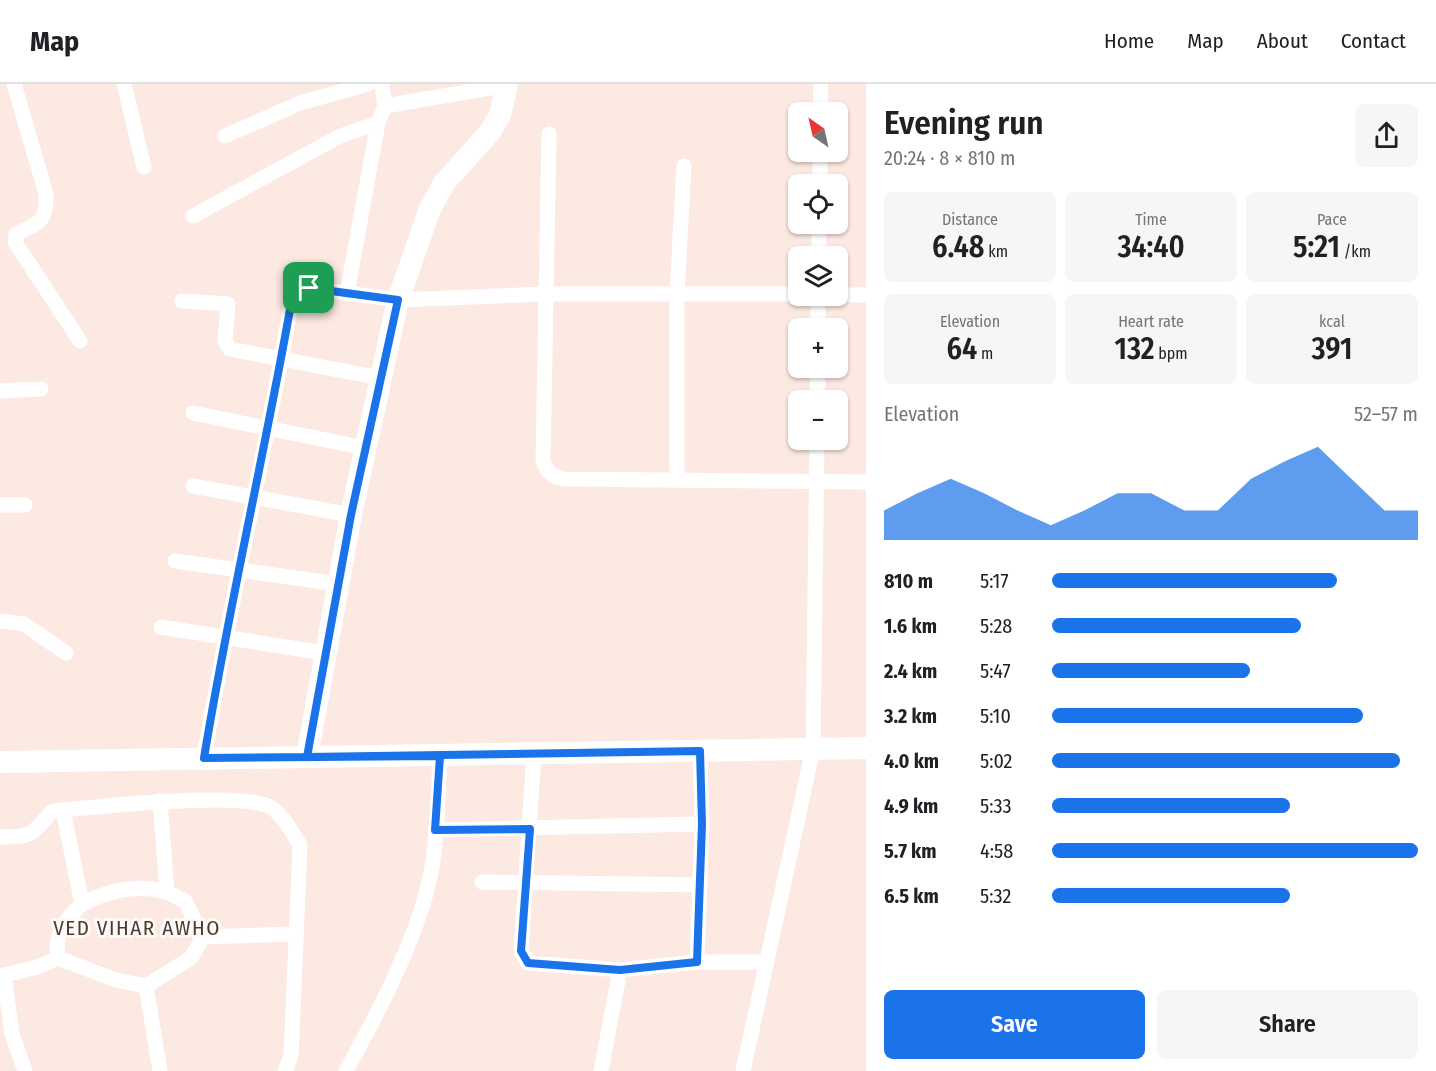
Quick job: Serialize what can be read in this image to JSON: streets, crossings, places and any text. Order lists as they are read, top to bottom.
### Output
{
  "districts": ["VED VIHAR AWHO"],
  "north": "top left",
  "page": {
    "header": "Map",
    "nav": [
      "Home",
      "Map",
      "About",
      "Contact"
    ],
    "heading": ["Evening run", "20:24 · 8 × 810 m"],
    "map_buttons": ["+", "−"],
    "stats": [
      ["Distance", "6.48 km"],
      ["Time", "34:40"],
      ["Pace", "5:21 /km"],
      ["Elevation", "64 m"],
      ["Heart rate", "132 bpm"],
      ["kcal", "391"]
    ],
    "chart": ["Elevation", "52–57 m"],
    "list": [
      {
        "name": "810 m",
        "note": "5:17"
      },
      {
        "name": "1.6 km",
        "note": "5:28"
      },
      {
        "name": "2.4 km",
        "note": "5:47"
      },
      {
        "name": "3.2 km",
        "note": "5:10"
      },
      {
        "name": "4.0 km",
        "note": "5:02"
      },
      {
        "name": "4.9 km",
        "note": "5:33"
      },
      {
        "name": "5.7 km",
        "note": "4:58"
      },
      {
        "name": "6.5 km",
        "note": "5:32"
      }
    ],
    "buttons": ["Save", "Share"]
  }
}
